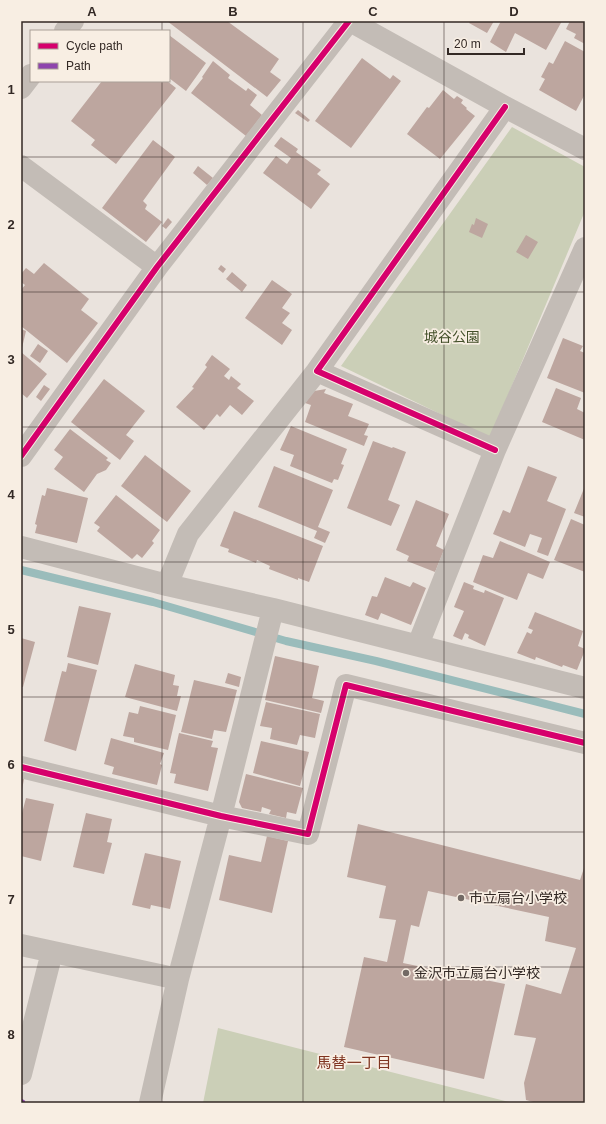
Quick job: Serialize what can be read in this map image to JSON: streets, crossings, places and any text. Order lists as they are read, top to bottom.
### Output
{
  "districts": ["馬替一丁目"],
  "parks": ["城谷公園"],
  "places": ["市立扇台小学校", "金沢市立扇台小学校"],
  "legend": ["Cycle path", "Path"],
  "scale_bar": "20 m",
  "grid": {
    "columns": [
      "A",
      "B",
      "C",
      "D"
    ],
    "rows": [
      "1",
      "2",
      "3",
      "4",
      "5",
      "6",
      "7",
      "8"
    ]
  }
}
